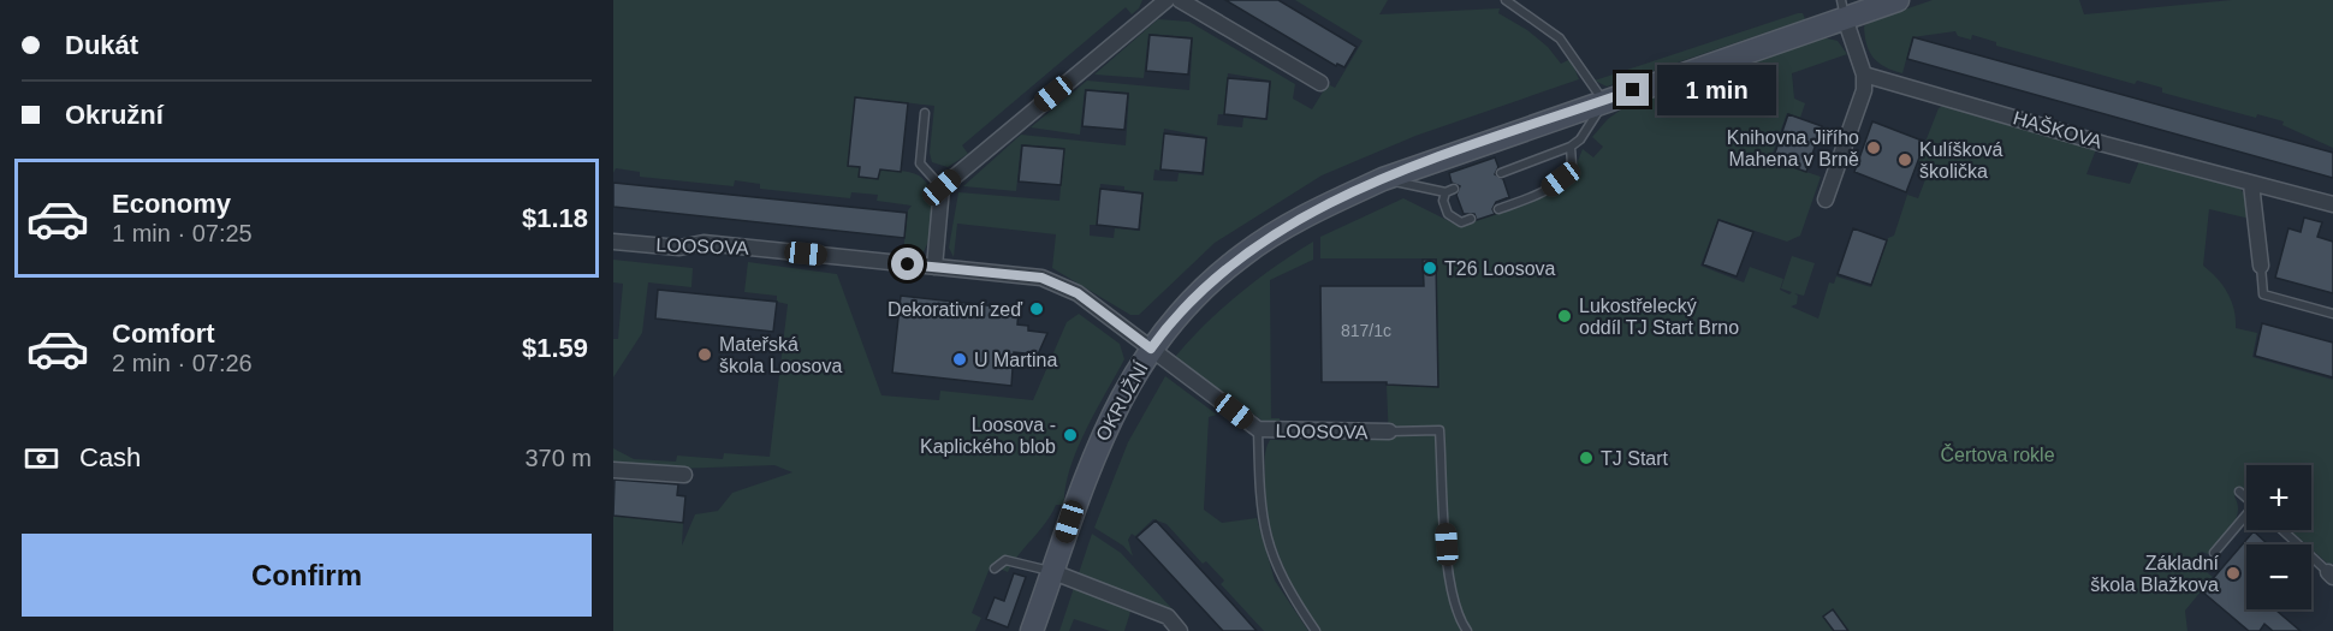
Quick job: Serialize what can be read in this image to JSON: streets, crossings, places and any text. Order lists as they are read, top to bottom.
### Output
{
  "streets": {
    "street": ["HAŠKOVA", "LOOSOVA", "OKRUŽNÍ"]
  },
  "crossings": [
    ["LOOSOVA", "OKRUŽNÍ"]
  ],
  "parks": ["Čertova rokle"],
  "places": [
    "Knihovna Jiřího Mahena v Brně",
    "Kulíšková školička",
    "T26 Loosova",
    "Dekorativní zeď",
    "Lukostřelecký oddíl TJ Start Brno",
    "Mateřská škola Loosova",
    "U Martina",
    "Loosova - Kaplického blob",
    "TJ Start",
    "Základní škola Blažkova"
  ],
  "house_numbers": ["817/1c"],
  "page": {
    "banner": ["Dukát", "Okružní"],
    "bubble": "1 min",
    "list": [
      {
        "name": "Economy",
        "note": "1 min · 07:25",
        "value": "$1.18"
      },
      {
        "name": "Comfort",
        "note": "2 min · 07:26",
        "value": "$1.59"
      }
    ],
    "pay": ["Cash", "370 m"],
    "map_buttons": ["+", "−"],
    "buttons": "Confirm"
  }
}
